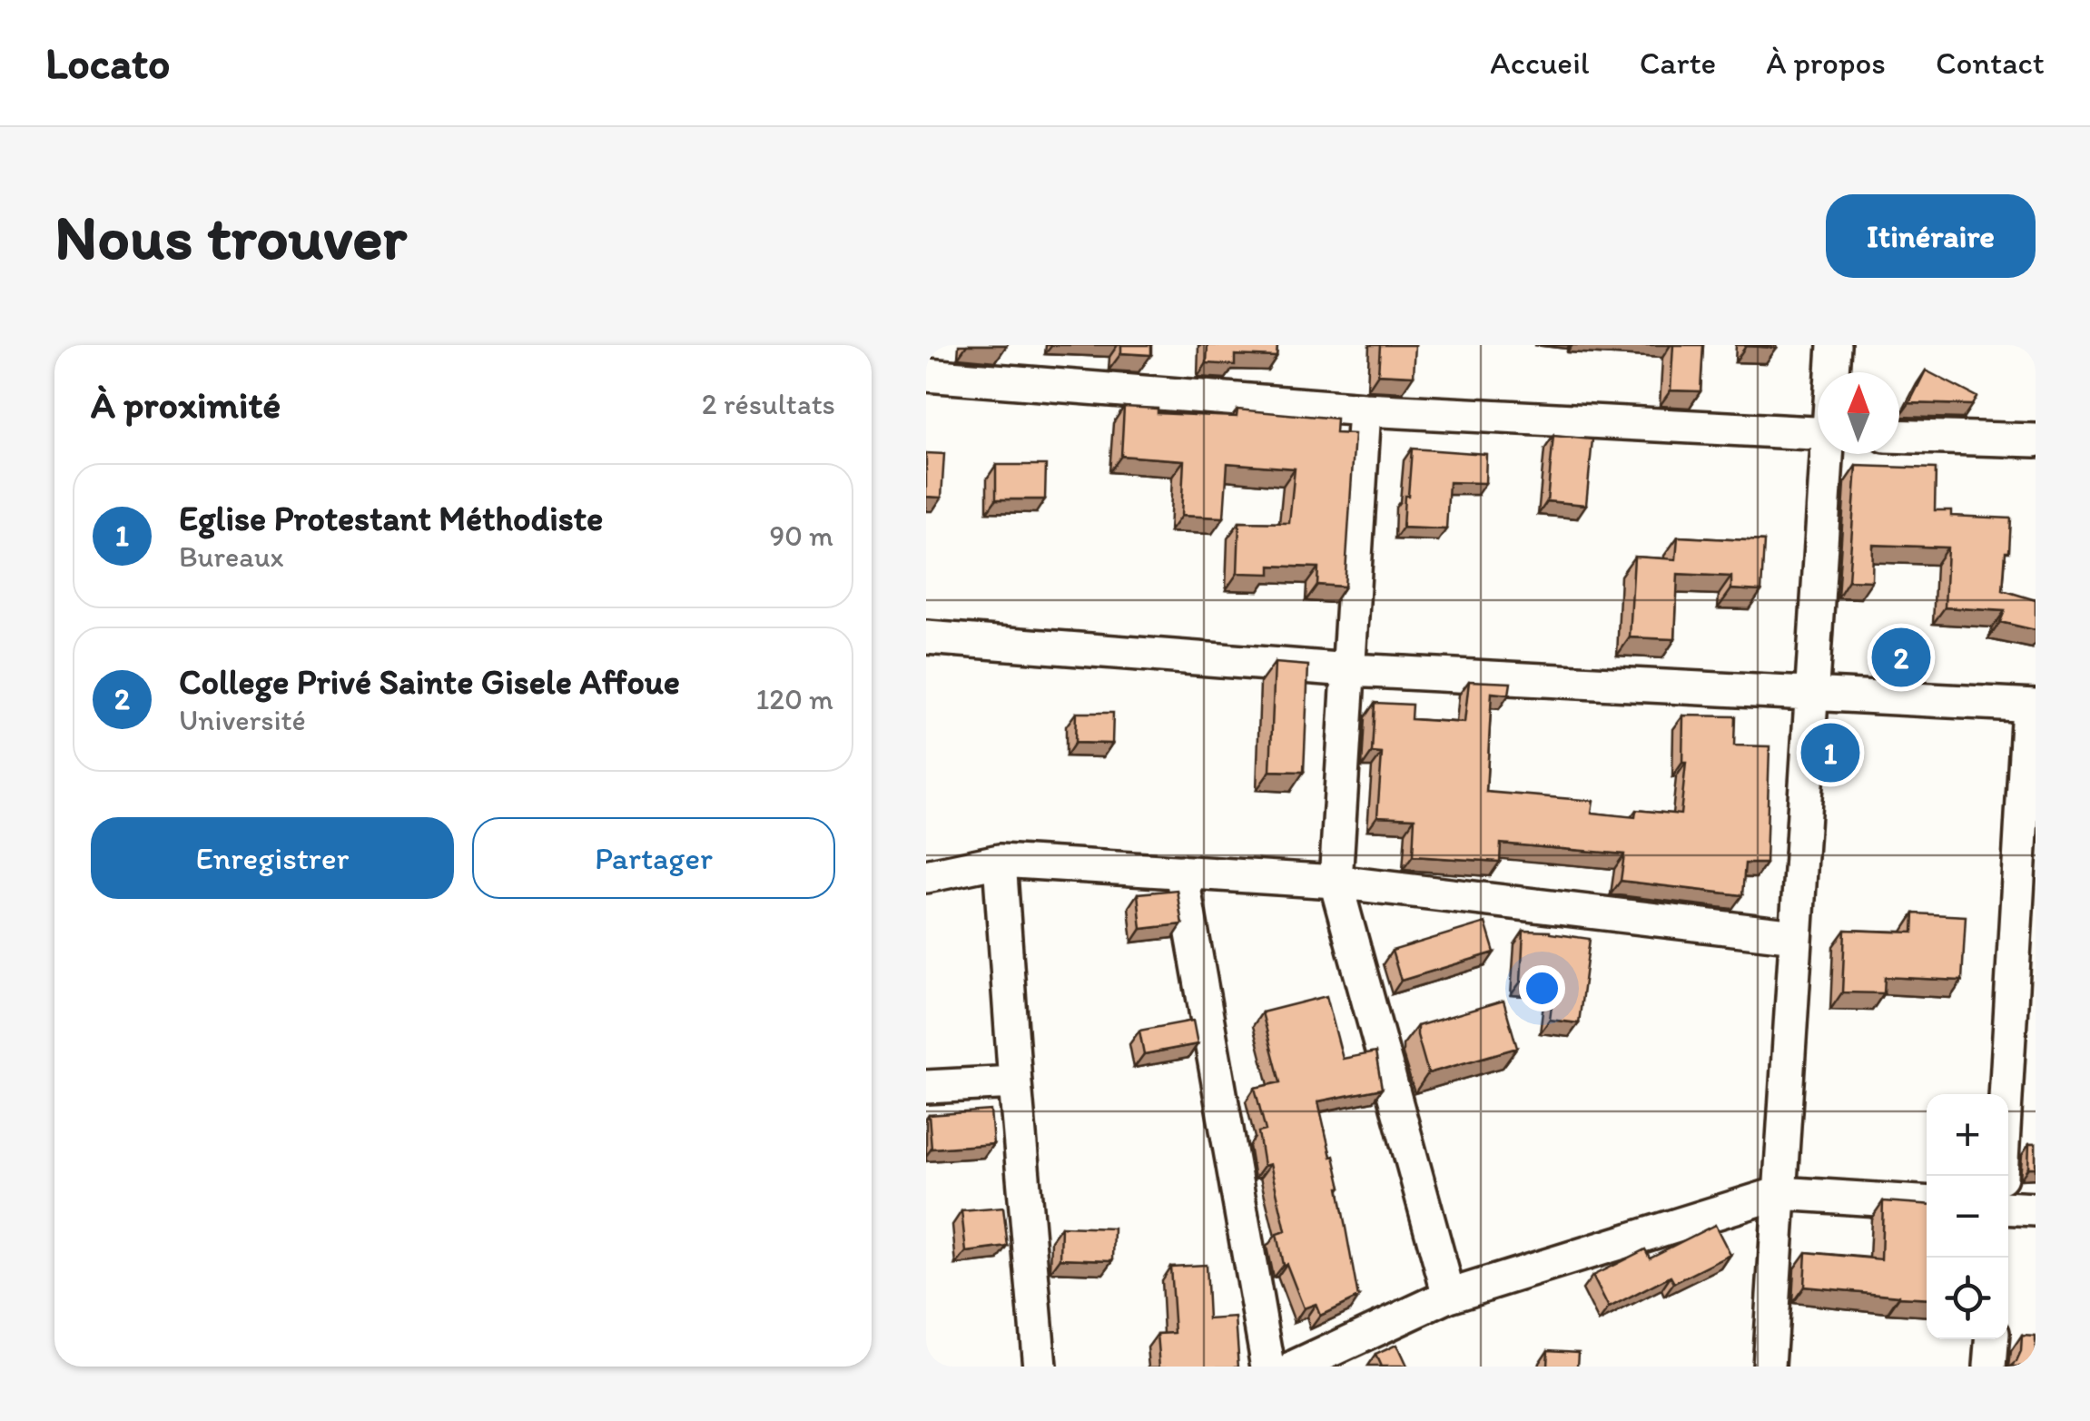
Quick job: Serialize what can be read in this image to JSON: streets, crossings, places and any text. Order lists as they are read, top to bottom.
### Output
{
  "north": "top",
  "page": {
    "header": "Locato",
    "nav": [
      "Accueil",
      "Carte",
      "À propos",
      "Contact"
    ],
    "buttons": [
      "Itinéraire",
      ["Enregistrer", "Partager"]
    ],
    "title": "Nous trouver",
    "heading": ["À proximité", "2 résultats"],
    "list": [
      {
        "mark": "1",
        "name": "Eglise Protestant Méthodiste",
        "note": "Bureaux",
        "value": "90 m"
      },
      {
        "mark": "2",
        "name": "College Privé Sainte Gisele Affoue",
        "note": "Université",
        "value": "120 m"
      }
    ],
    "pins": ["2", "1"],
    "map_buttons": ["+", "−"]
  }
}
